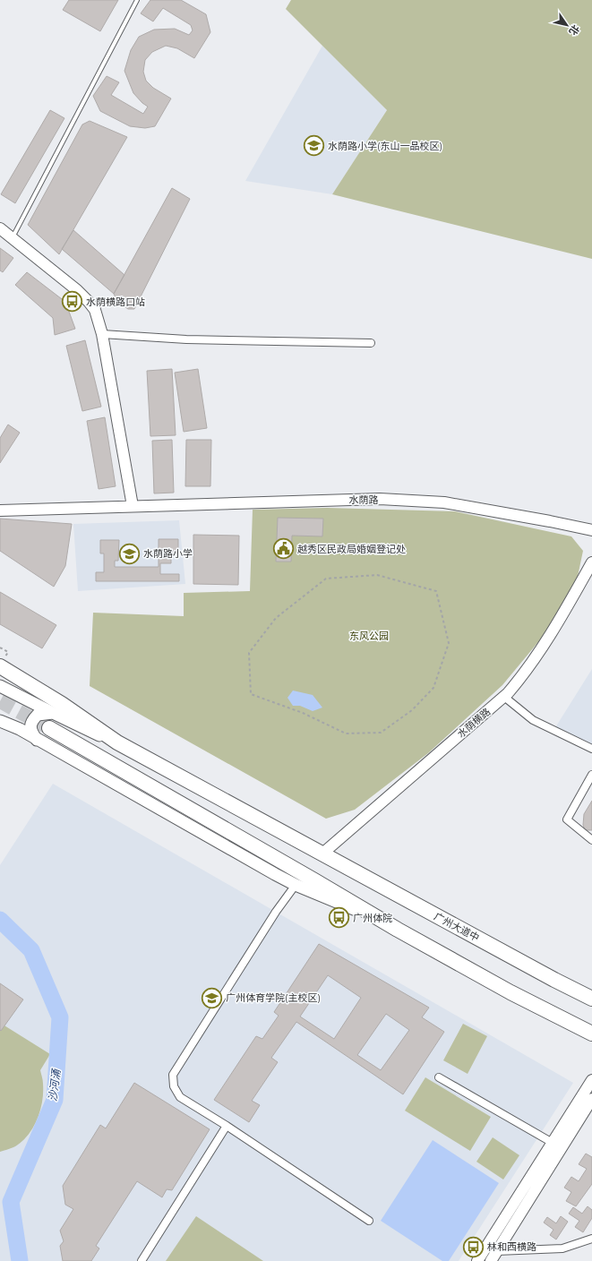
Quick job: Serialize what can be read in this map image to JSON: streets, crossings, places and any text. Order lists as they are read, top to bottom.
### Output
{
  "streets": {
    "highway": ["广州大道中"],
    "street": ["水荫路", "水荫横路"]
  },
  "crossings": [
    ["水荫横路", "广州大道中"]
  ],
  "water": ["沙河涌"],
  "parks": ["东风公园"],
  "places": {
    "school or university": ["水荫路小学(东山一品校区)", "水荫路小学", "广州体育学院(主校区)"],
    "bus stop": ["水荫横路口站", "广州体院", "林和西横路"],
    "public building": ["越秀区民政局婚姻登记处"]
  },
  "north": "bottom right"
}
